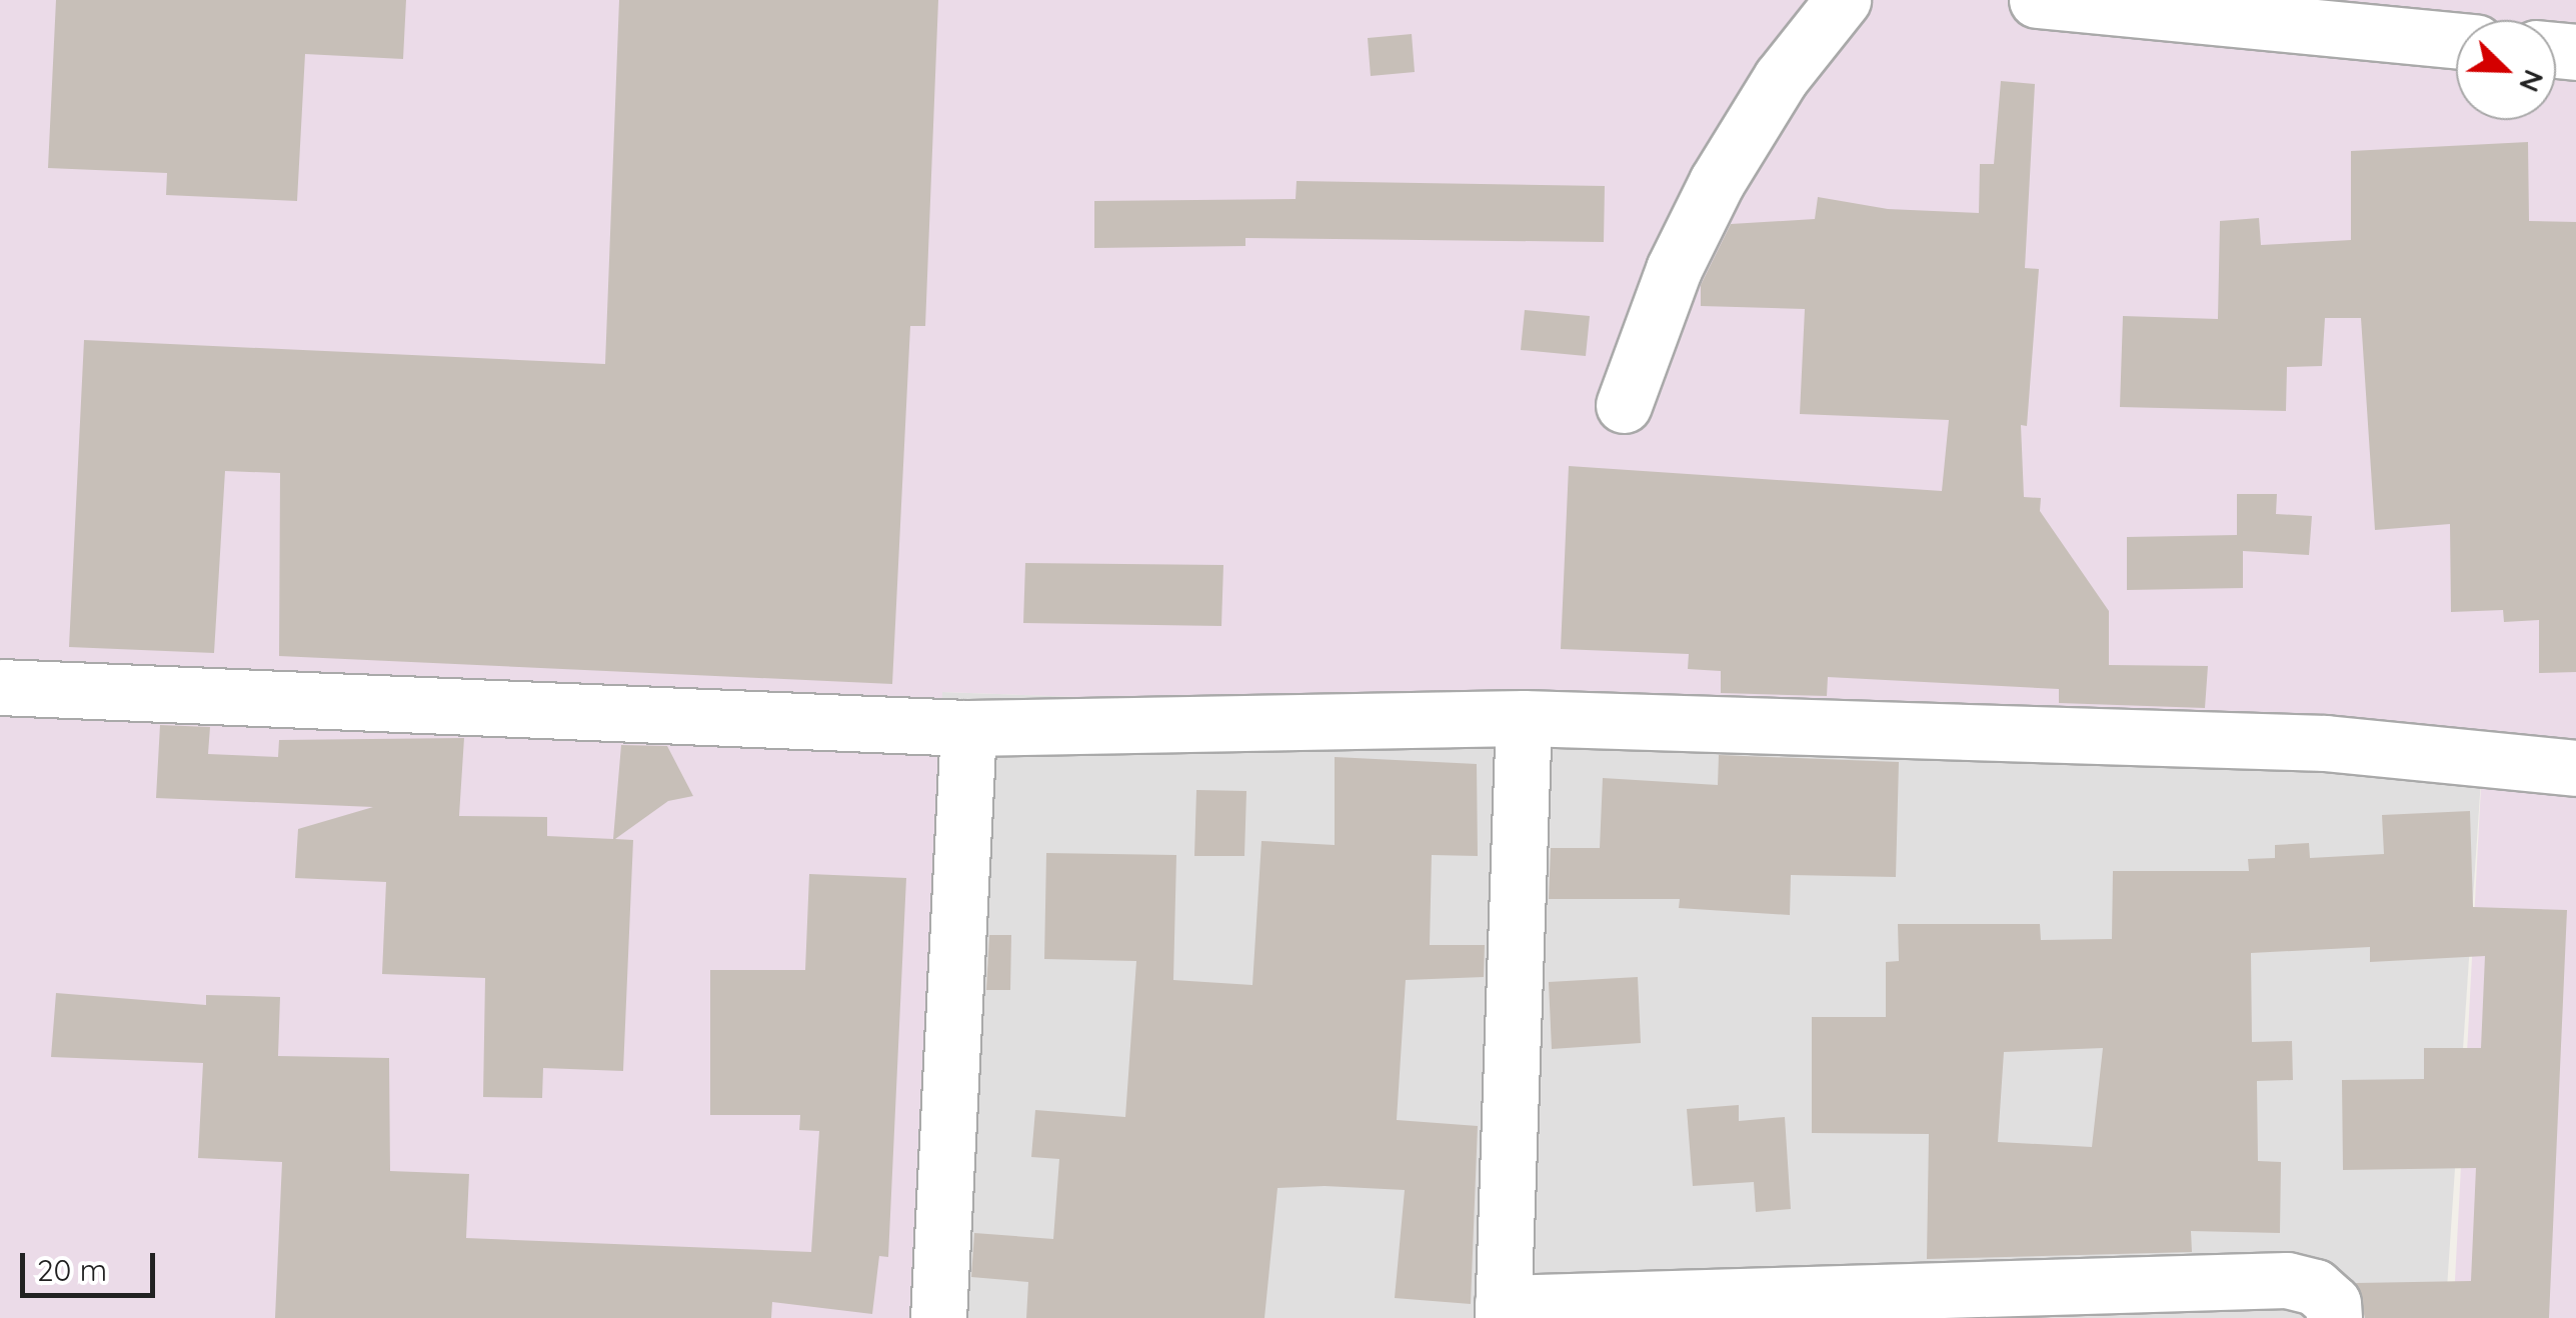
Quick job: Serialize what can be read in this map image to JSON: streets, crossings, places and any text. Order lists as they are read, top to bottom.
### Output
{
  "scale_bar": "20 m",
  "north": "bottom right"
}
